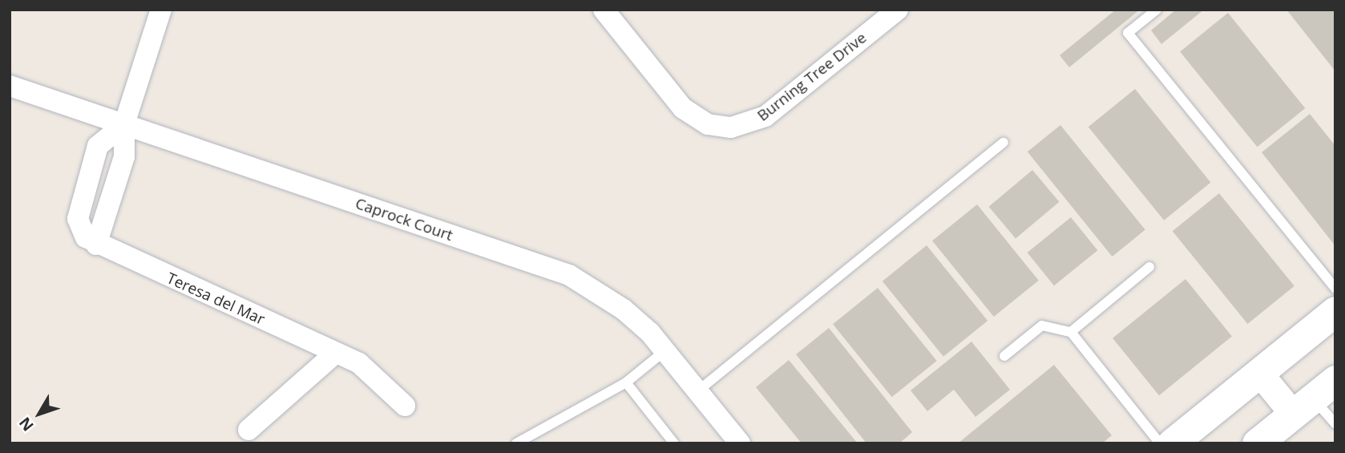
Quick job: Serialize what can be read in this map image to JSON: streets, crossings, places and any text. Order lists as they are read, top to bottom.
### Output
{
  "streets": {
    "street": ["Burning Tree Drive", "Caprock Court", "Teresa del Mar"]
  },
  "crossings": [
    ["Caprock Court", "Teresa del Mar"]
  ],
  "north": "bottom left"
}
